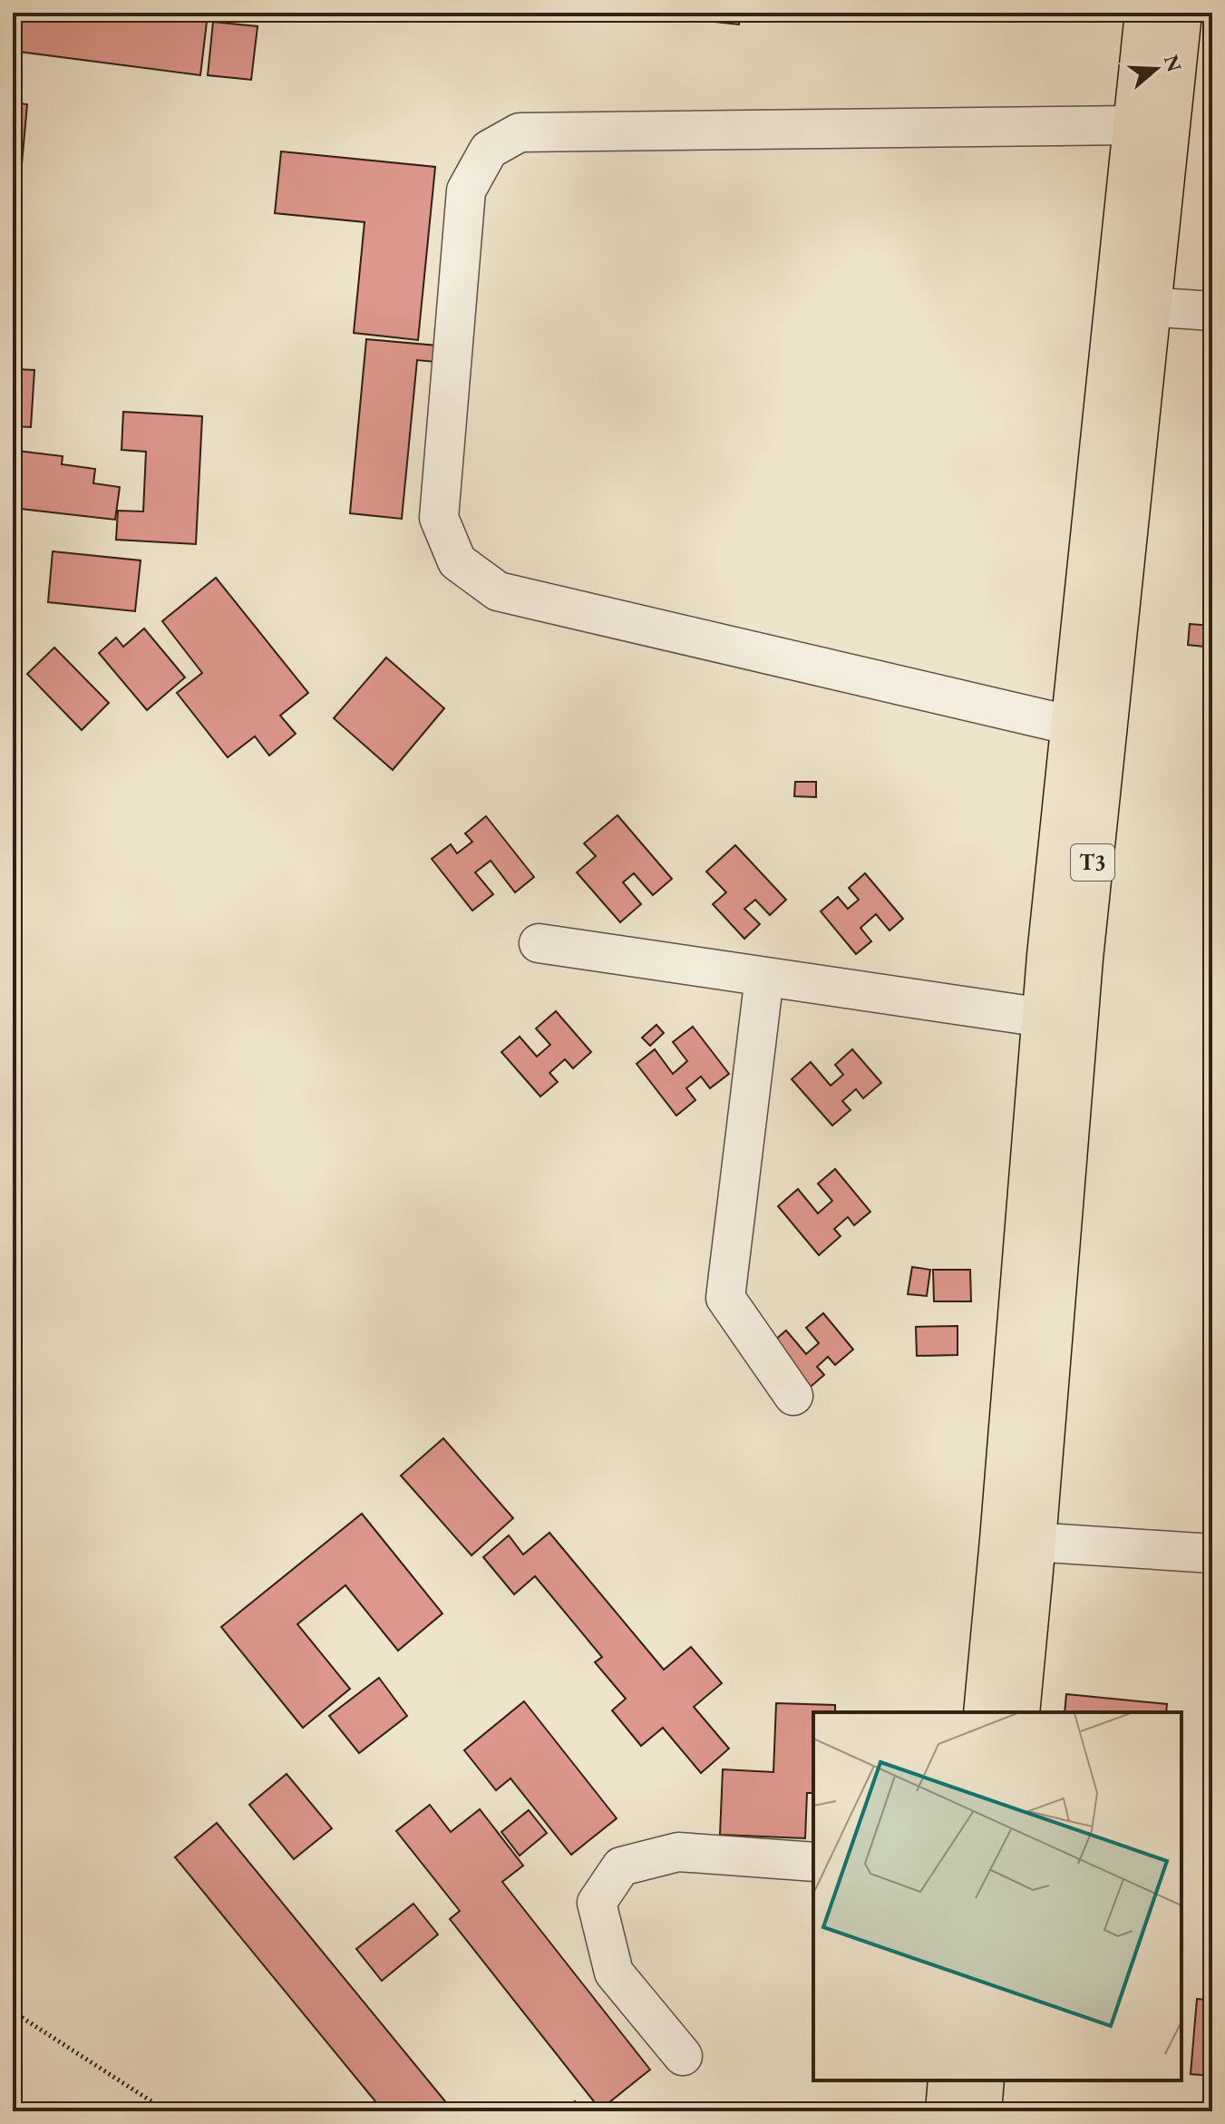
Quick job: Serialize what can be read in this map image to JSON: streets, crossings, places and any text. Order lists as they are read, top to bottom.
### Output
{
  "streets": {
    "highway": ["T3"]
  },
  "north": "right"
}
